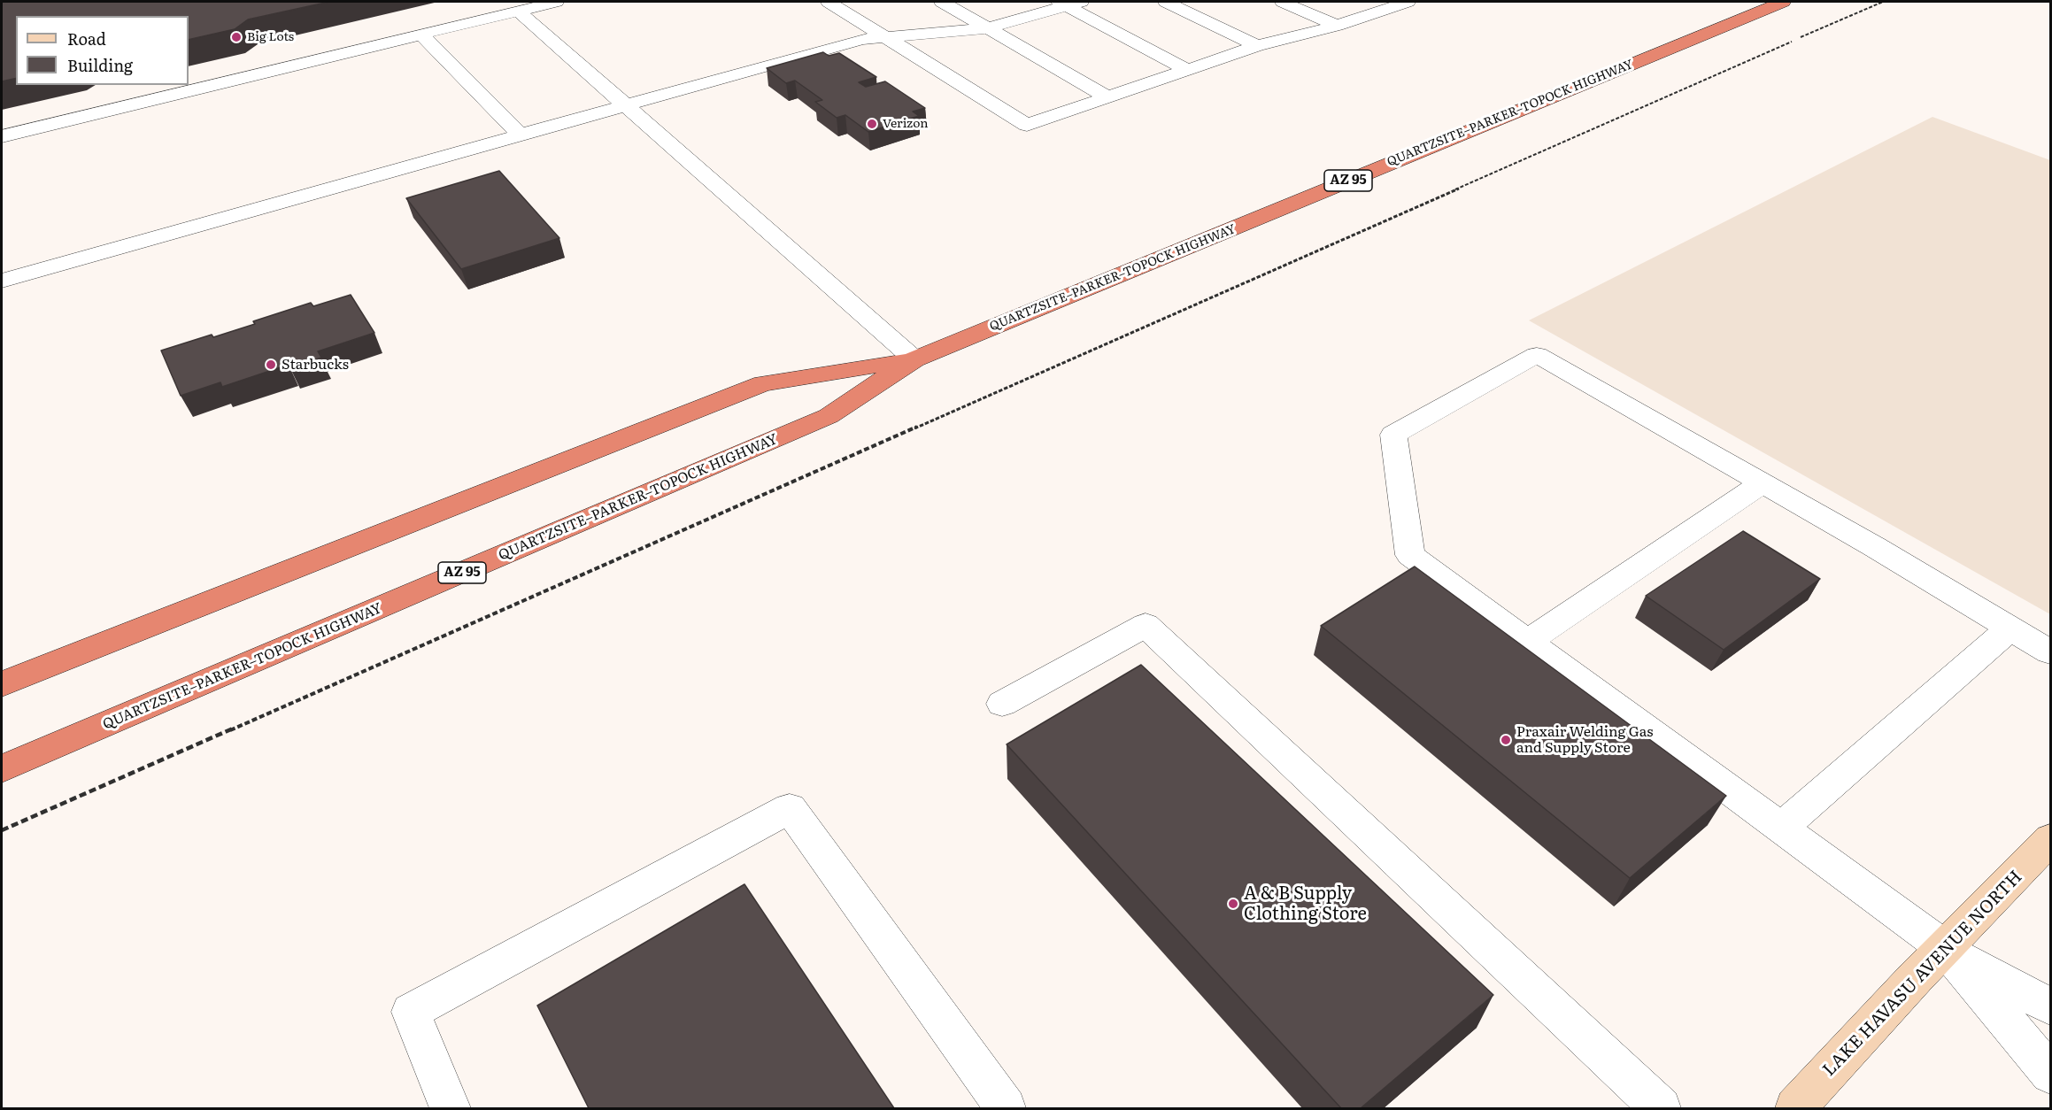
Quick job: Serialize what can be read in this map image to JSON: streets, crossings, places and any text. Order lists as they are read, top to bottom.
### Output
{
  "streets": {
    "highway": ["QUARTZSITE–PARKER–TOPOCK HIGHWAY", "AZ 95"],
    "main road": ["LAKE HAVASU AVENUE NORTH"]
  },
  "places": [
    "Big Lots",
    "Verizon",
    "Starbucks",
    "Praxair Welding Gas and Supply Store",
    "A & B Supply Clothing Store"
  ],
  "legend": ["Road", "Building"]
}
